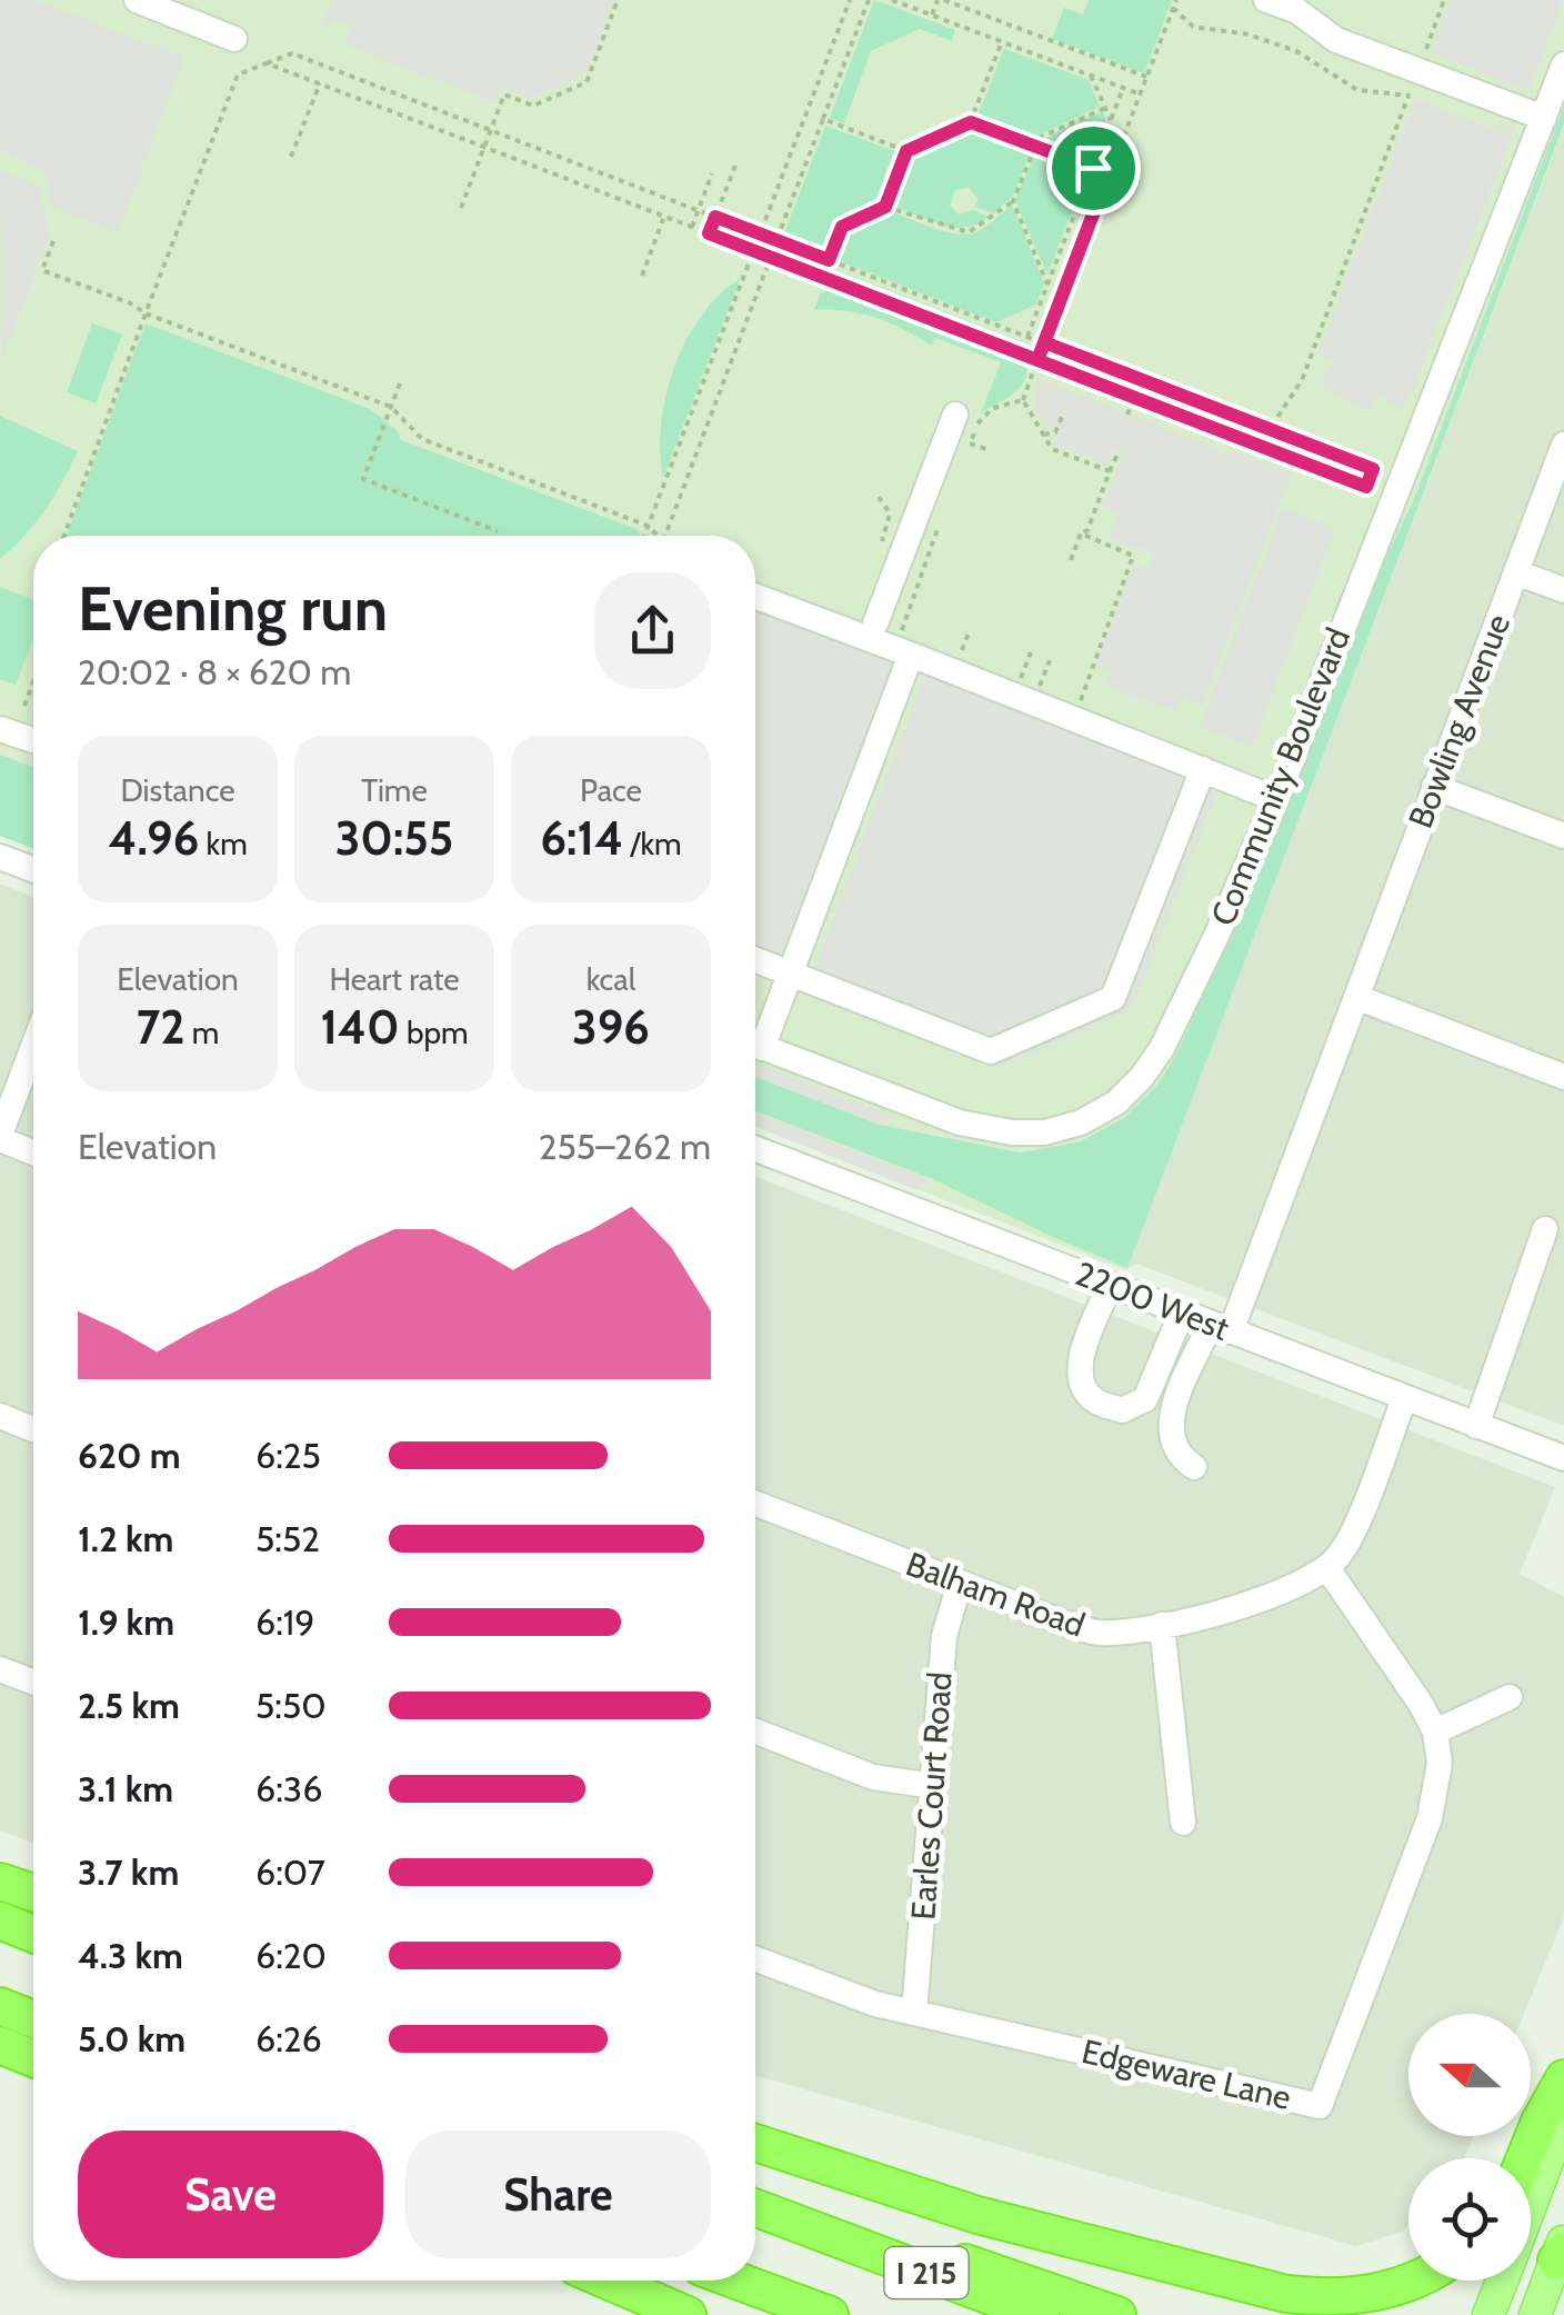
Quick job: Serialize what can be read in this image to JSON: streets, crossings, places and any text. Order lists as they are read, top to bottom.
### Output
{
  "streets": {
    "highway": ["I 215"],
    "street": [
      "Bowling Avenue",
      "Community Boulevard",
      "2200 West",
      "Balham Road",
      "Earles Court Road",
      "Edgeware Lane"
    ]
  },
  "crossings": [
    ["Bowling Avenue", "2200 West"],
    ["Balham Road", "Earles Court Road"],
    ["Earles Court Road", "Edgeware Lane"]
  ],
  "north": "left",
  "page": {
    "heading": ["Evening run", "20:02 · 8 × 620 m"],
    "stats": [
      ["Distance", "4.96 km"],
      ["Time", "30:55"],
      ["Pace", "6:14 /km"],
      ["Elevation", "72 m"],
      ["Heart rate", "140 bpm"],
      ["kcal", "396"]
    ],
    "chart": ["Elevation", "255–262 m"],
    "list": [
      {
        "name": "620 m",
        "note": "6:25"
      },
      {
        "name": "1.2 km",
        "note": "5:52"
      },
      {
        "name": "1.9 km",
        "note": "6:19"
      },
      {
        "name": "2.5 km",
        "note": "5:50"
      },
      {
        "name": "3.1 km",
        "note": "6:36"
      },
      {
        "name": "3.7 km",
        "note": "6:07"
      },
      {
        "name": "4.3 km",
        "note": "6:20"
      },
      {
        "name": "5.0 km",
        "note": "6:26"
      }
    ],
    "buttons": ["Save", "Share"]
  }
}
